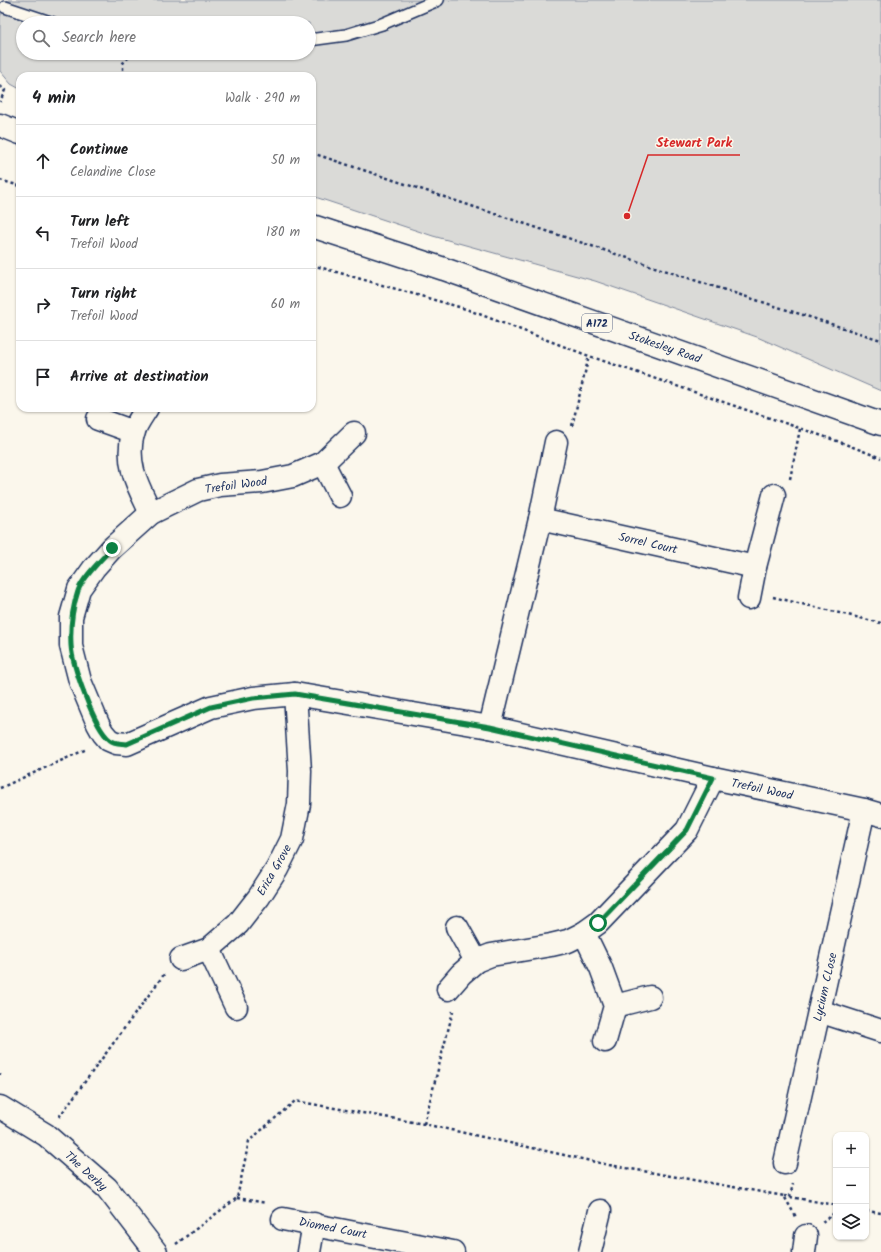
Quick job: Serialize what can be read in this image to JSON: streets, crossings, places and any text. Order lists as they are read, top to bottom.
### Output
{
  "streets": {
    "street": [
      "A172",
      "Stokesley Road",
      "Trefoil Wood",
      "Sorrel Court",
      "Erica Grove",
      "Lycium CLose",
      "The Derby",
      "Diomed Court"
    ]
  },
  "crossings": [
    ["Trefoil Wood", "Erica Grove"],
    ["Trefoil Wood", "Lycium CLose"]
  ],
  "places": ["Stewart Park"],
  "page": {
    "search": "Search here",
    "heading": ["4 min", "Walk · 290 m"],
    "list": [
      ["Continue", "Celandine Close", "50 m"],
      ["Turn left", "Trefoil Wood", "180 m"],
      ["Turn right", "Trefoil Wood", "60 m"],
      "Arrive at destination"
    ],
    "map_buttons": ["+", "−"]
  }
}
